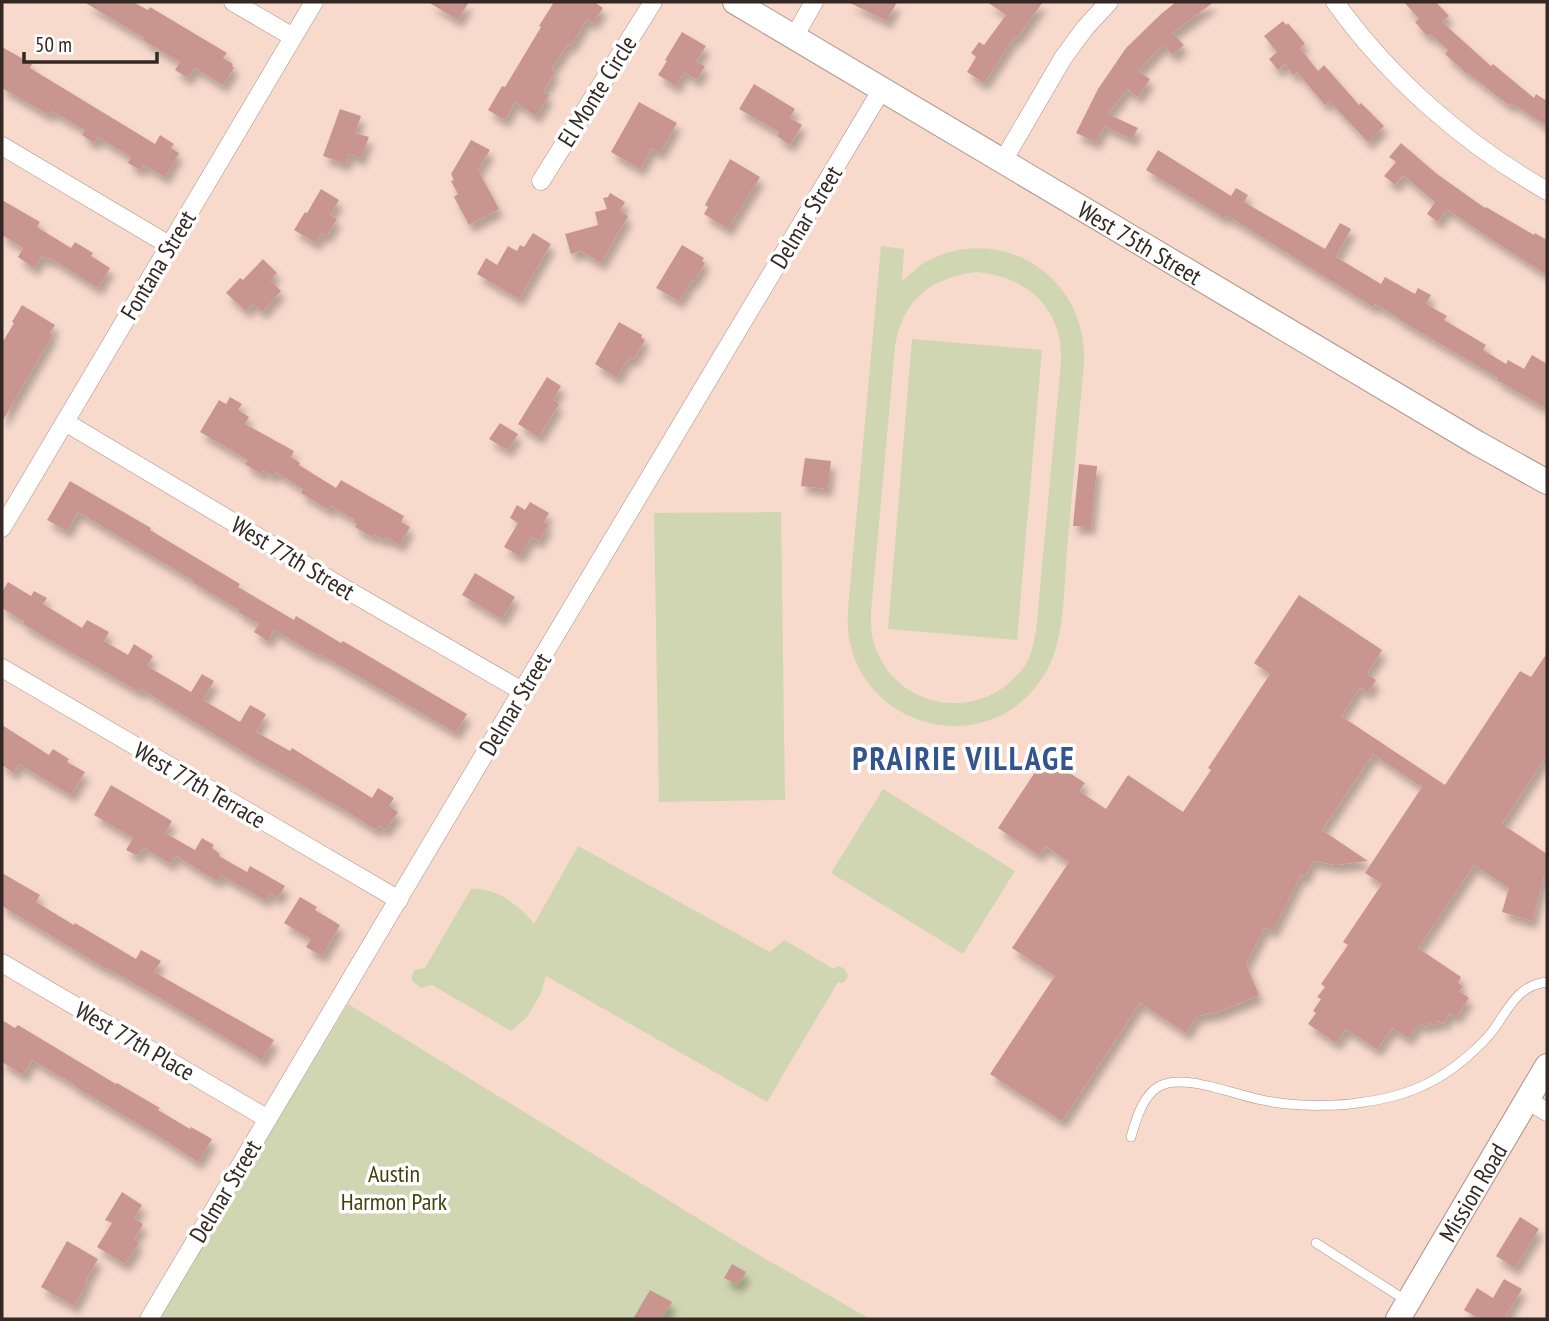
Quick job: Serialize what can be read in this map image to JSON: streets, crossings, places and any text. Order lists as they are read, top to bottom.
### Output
{
  "streets": {
    "main road": ["West 75th Street", "Mission Road"],
    "street": [
      "El Monte Circle",
      "Delmar Street",
      "Fontana Street",
      "West 77th Street",
      "West 77th Terrace",
      "West 77th Place"
    ]
  },
  "crossings": [
    ["Delmar Street", "West 75th Street"],
    ["Delmar Street", "West 77th Street"],
    ["Delmar Street", "West 77th Terrace"],
    ["Delmar Street", "West 77th Place"],
    ["Fontana Street", "West 77th Street"]
  ],
  "districts": ["PRAIRIE VILLAGE"],
  "parks": ["Austin Harmon Park"],
  "scale_bar": "50 m"
}
